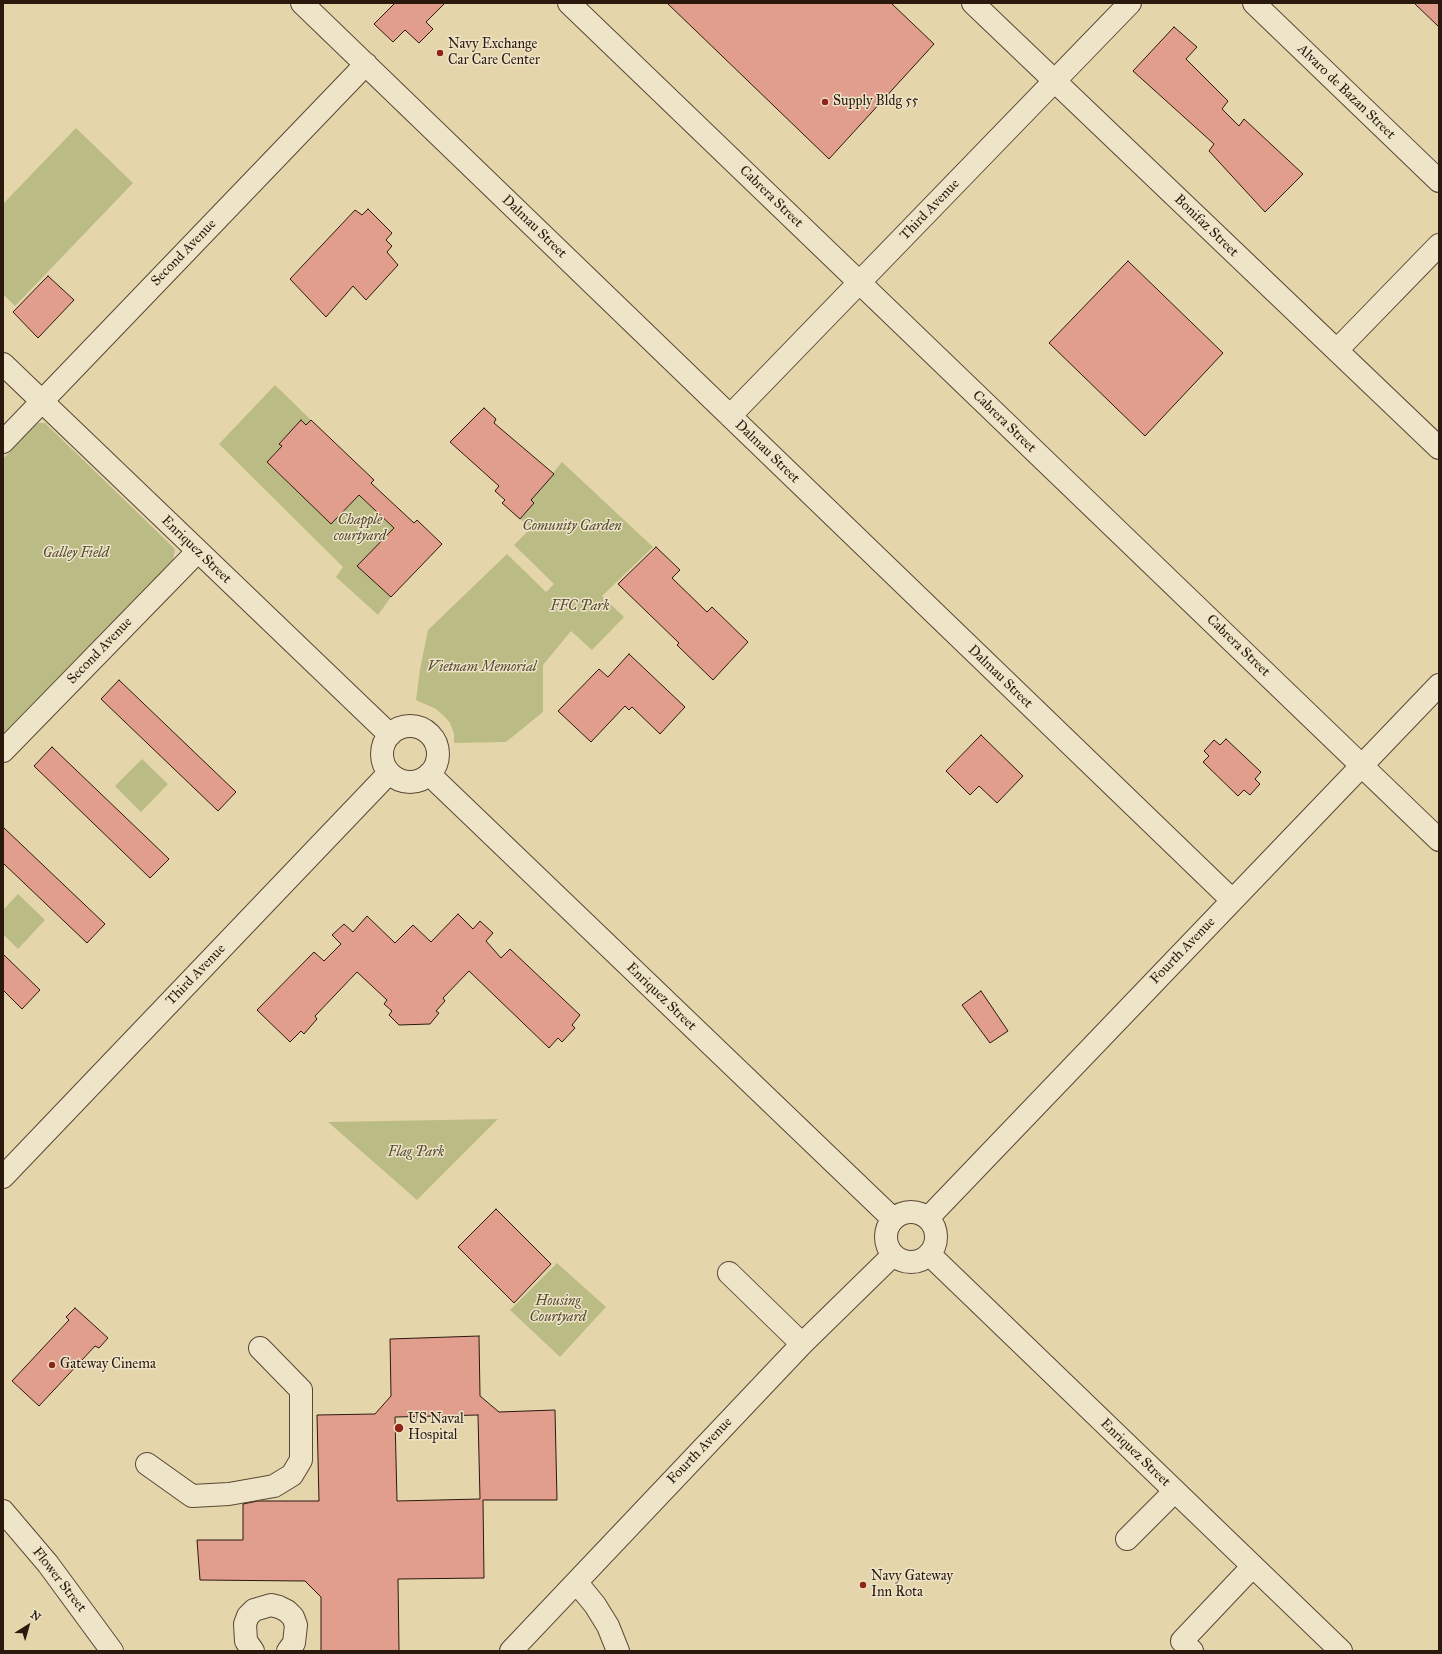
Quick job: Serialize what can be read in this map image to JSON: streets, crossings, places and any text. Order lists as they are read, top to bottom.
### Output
{
  "streets": {
    "street": [
      "Alvaro de Bazan Street",
      "Cabrera Street",
      "Third Avenue",
      "Bonifaz Street",
      "Dalmau Street",
      "Second Avenue",
      "Enriquez Street",
      "Fourth Avenue",
      "Flower Street"
    ]
  },
  "crossings": [
    ["Cabrera Street", "Third Avenue"],
    ["Cabrera Street", "Fourth Avenue"],
    ["Third Avenue", "Bonifaz Street"],
    ["Third Avenue", "Dalmau Street"],
    ["Third Avenue", "Enriquez Street"],
    ["Dalmau Street", "Second Avenue"],
    ["Dalmau Street", "Fourth Avenue"],
    ["Second Avenue", "Enriquez Street"],
    ["Enriquez Street", "Fourth Avenue"]
  ],
  "parks": [
    "Chapple courtyard",
    "Comunity Garden",
    "Galley Field",
    "FFC Park",
    "Vietnam Memorial",
    "Flag Park",
    "Housing Courtyard"
  ],
  "places": [
    "Navy Exchange Car Care Center",
    "Supply Bldg 55",
    "Gateway Cinema",
    "US Naval Hospital",
    "Navy Gateway Inn Rota"
  ],
  "north": "top right"
}
